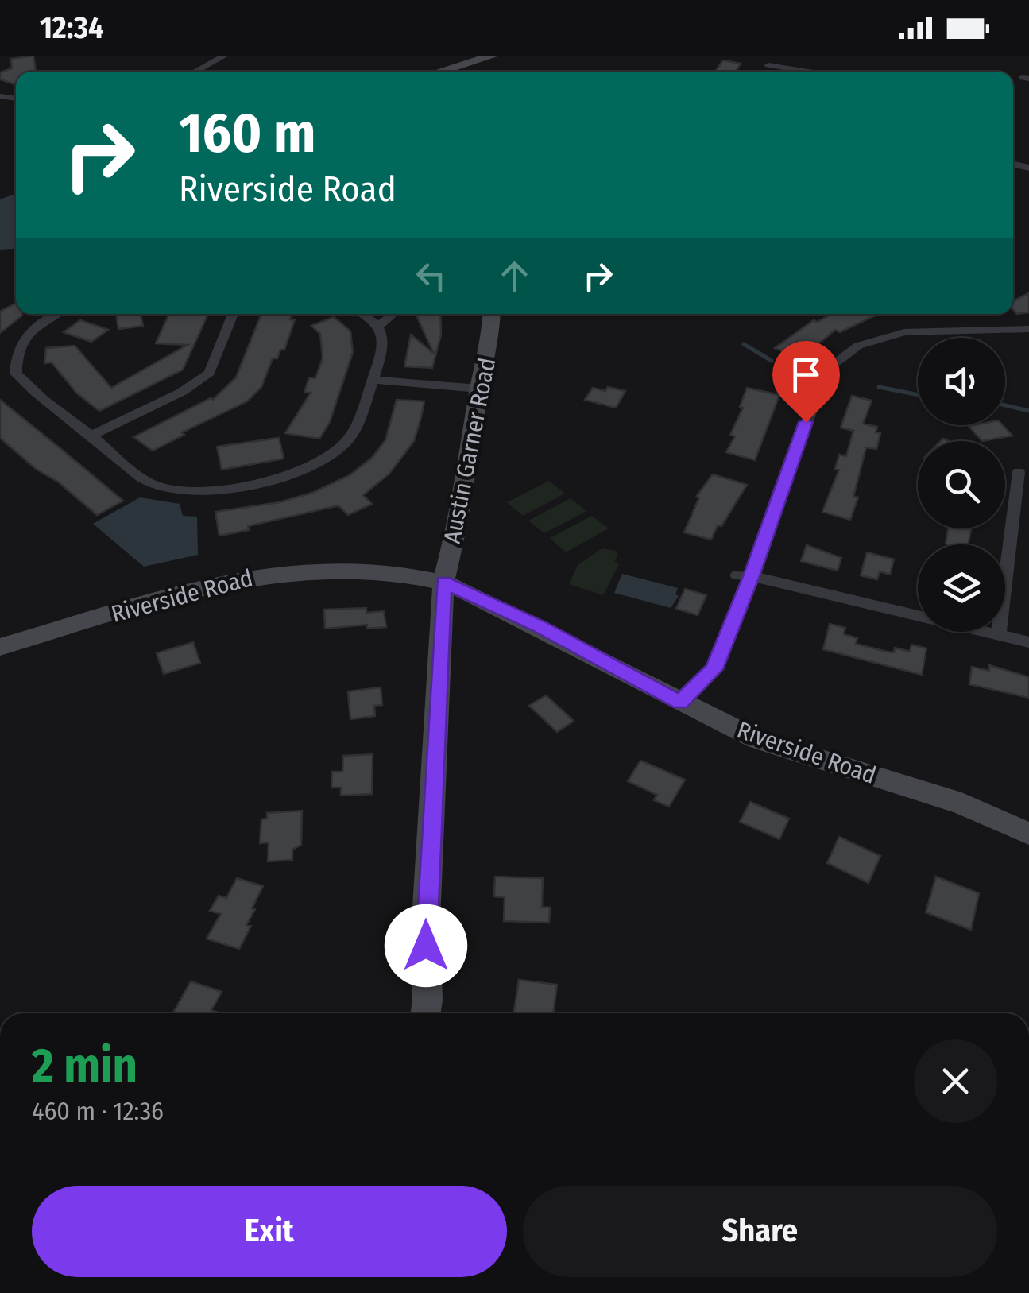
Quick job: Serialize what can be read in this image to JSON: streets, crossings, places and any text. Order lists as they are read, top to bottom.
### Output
{
  "streets": {
    "street": ["Austin Garner Road", "Riverside Road"]
  },
  "crossings": [
    ["Austin Garner Road", "Riverside Road"]
  ],
  "page": {
    "status": "12:34",
    "turn": ["160 m", "Riverside Road"],
    "heading": ["2 min", "460 m · 12:36"],
    "buttons": ["Exit", "Share"]
  }
}
